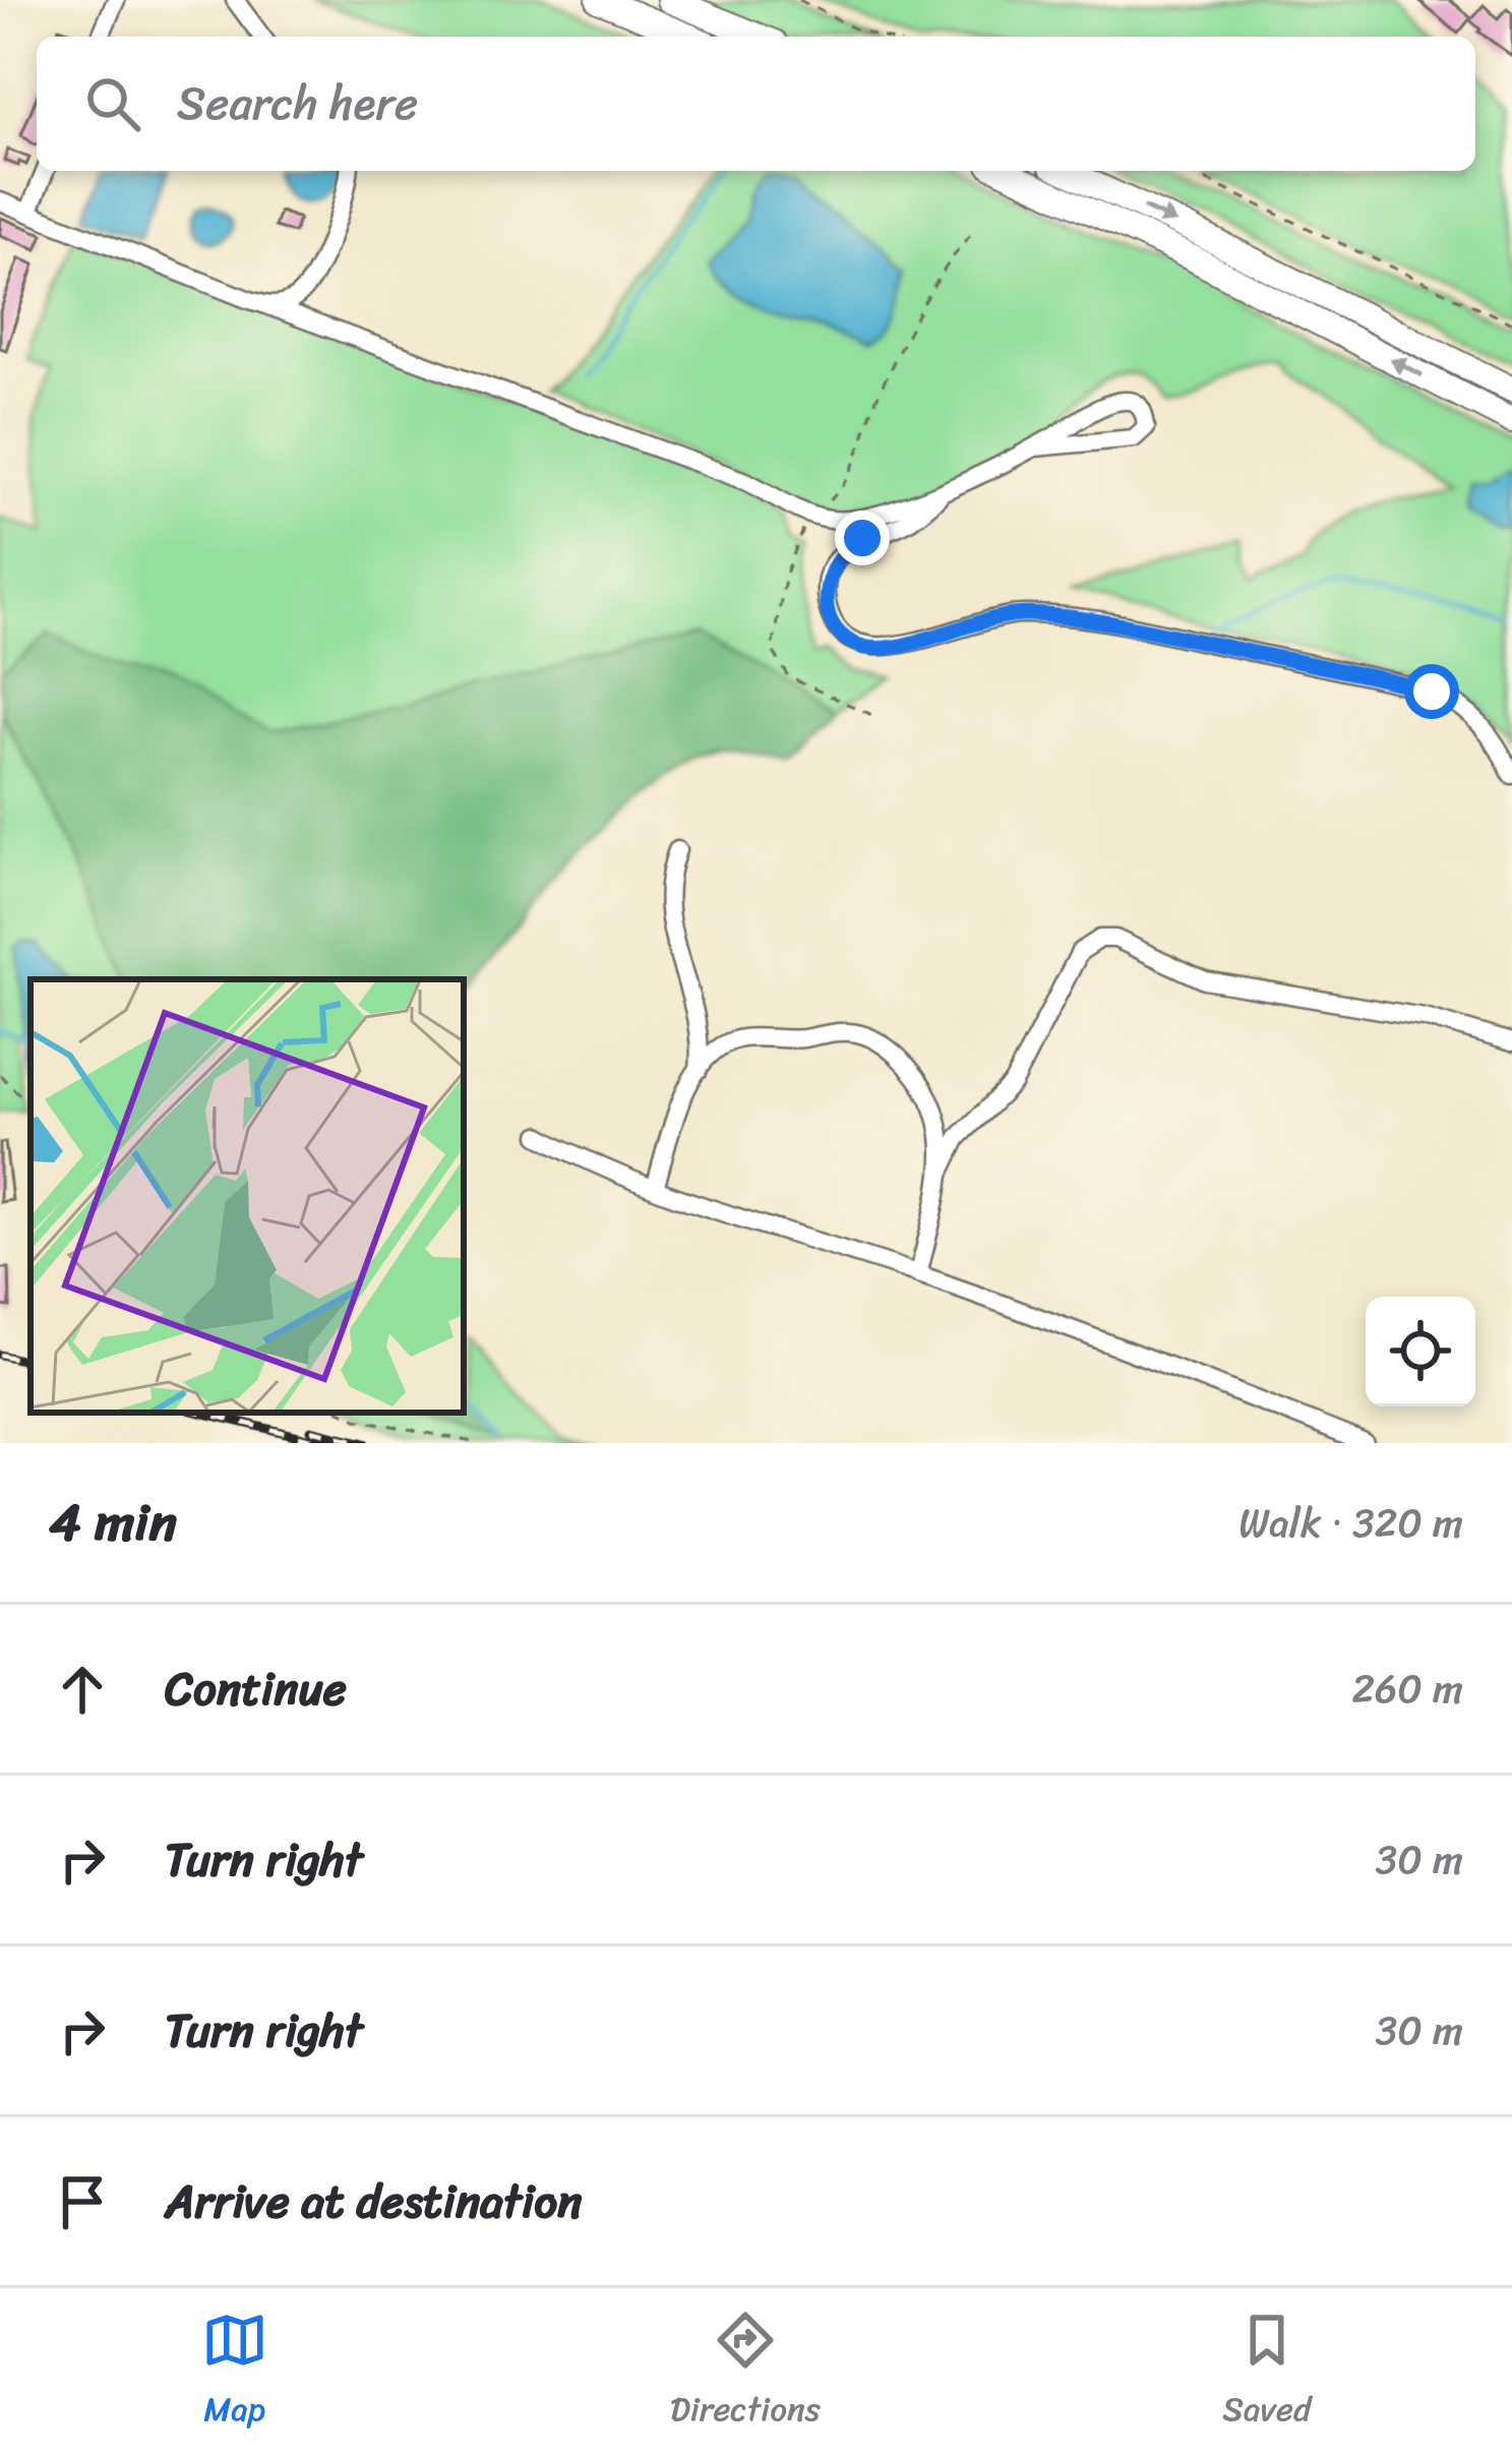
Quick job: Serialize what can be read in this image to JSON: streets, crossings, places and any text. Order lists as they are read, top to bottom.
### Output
{
  "page": {
    "search": "Search here",
    "heading": ["4 min", "Walk · 320 m"],
    "list": [
      ["Continue", "260 m"],
      ["Turn right", "30 m"],
      ["Turn right", "30 m"],
      "Arrive at destination"
    ],
    "nav": ["Map", "Directions", "Saved"]
  }
}
